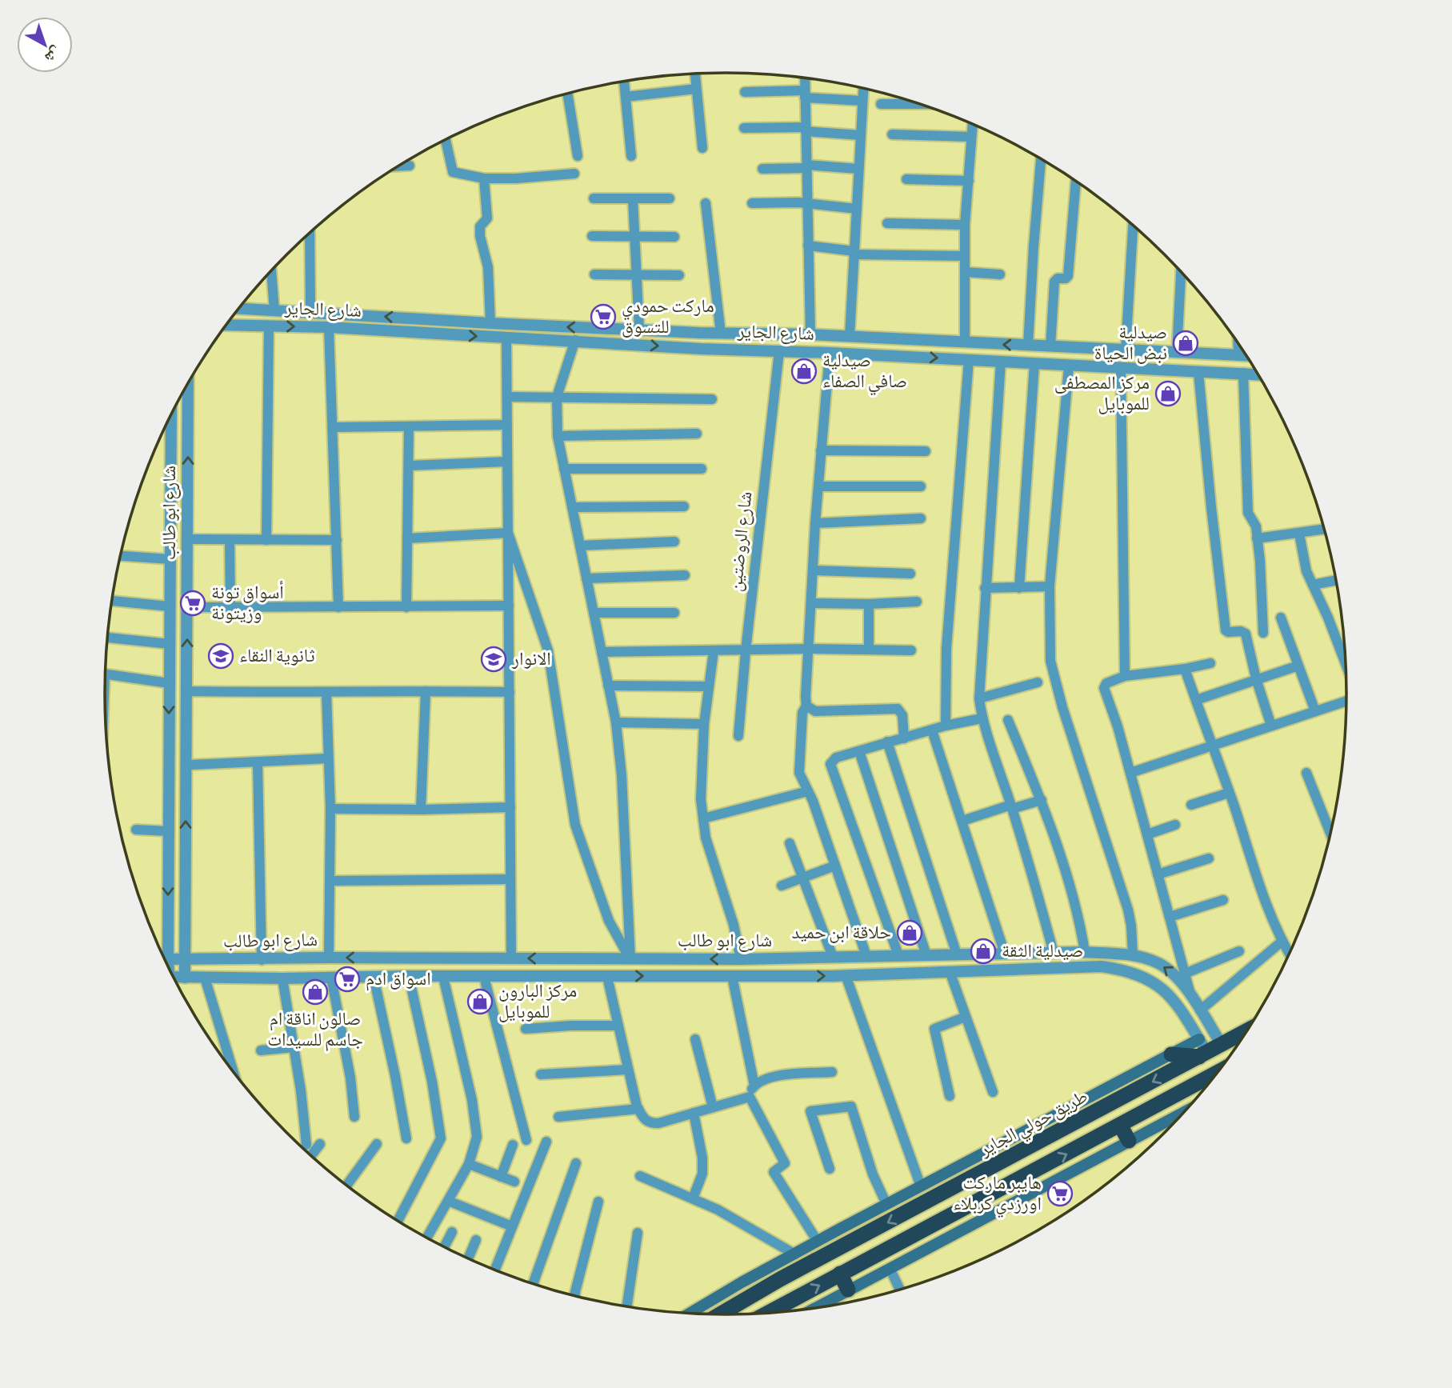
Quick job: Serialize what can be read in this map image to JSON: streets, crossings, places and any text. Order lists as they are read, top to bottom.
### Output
{
  "streets": {
    "highway": ["طريق حولي الجاير"],
    "street": ["شارع الجاير", "شارع ابو طالب", "شارع الروضتين"]
  },
  "crossings": [
    ["شارع الجاير", "شارع الروضتين"],
    ["شارع ابو طالب", "طريق حولي الجاير"]
  ],
  "places": {
    "supermarket": [
      "ماركت حمودي للتسوق",
      "أسواق تونة وزيتونة",
      "اسواق ادم",
      "هايبر ماركت اورزدي كربلاء"
    ],
    "shop": [
      "صيدلية نبض الحياة",
      "صيدلية صافي الصفاء",
      "مركز المصطفى للموبايل",
      "حلاقة ابن حميد",
      "صيدلية الثقة",
      "صالون اناقة ام جاسم للسيدات",
      "مركز البارون للموبايل"
    ],
    "school or university": ["ثانوية النقاء", "الانوار"]
  },
  "north": "bottom right"
}
